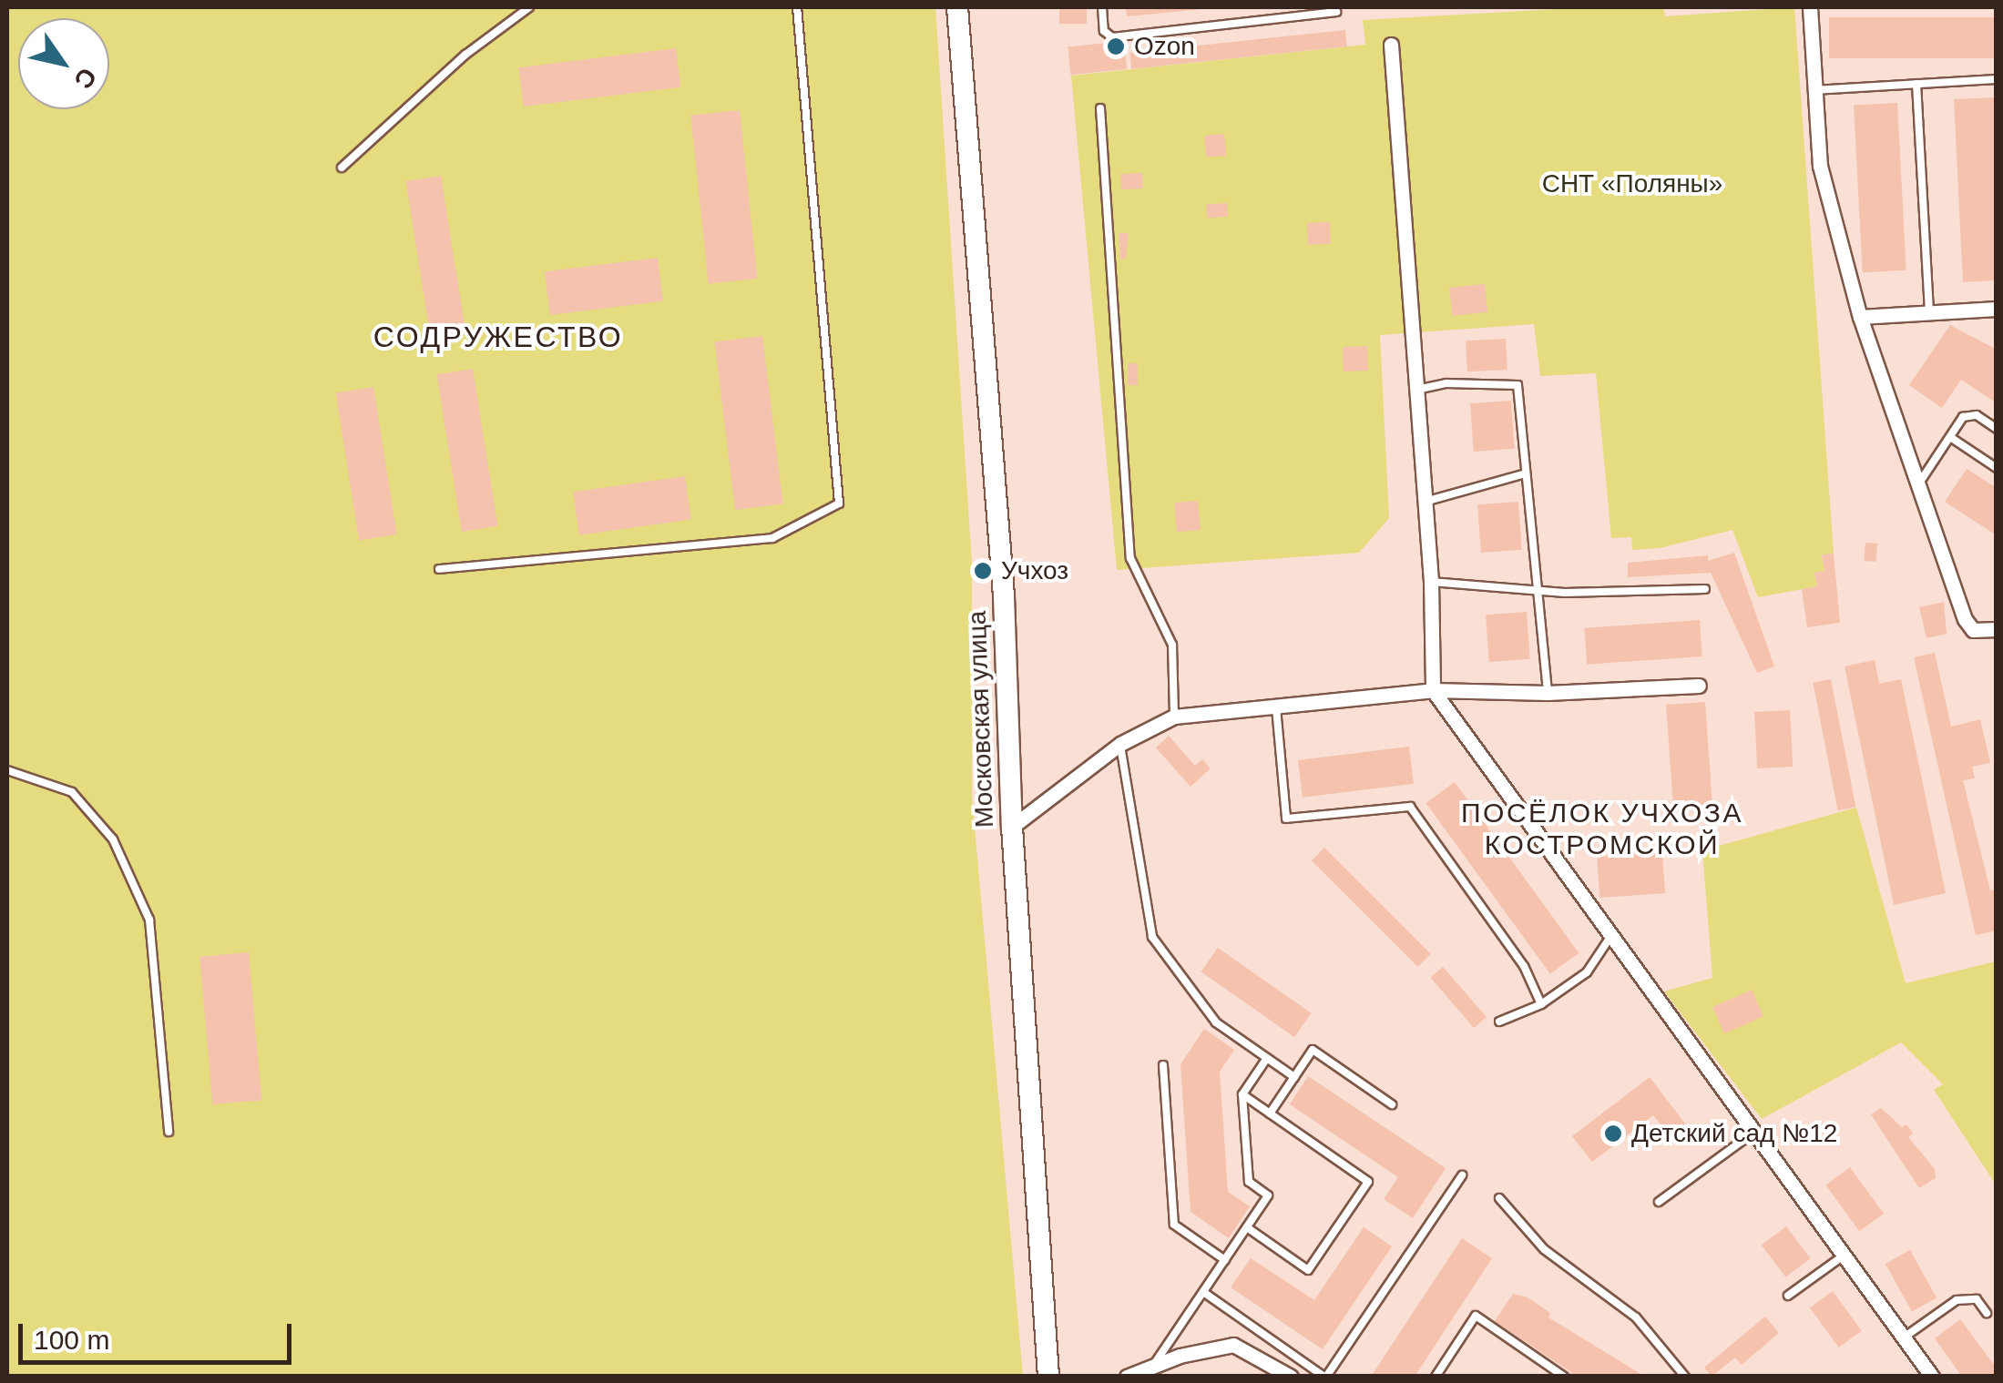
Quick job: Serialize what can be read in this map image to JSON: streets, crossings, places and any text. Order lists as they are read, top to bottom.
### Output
{
  "streets": {
    "main road": ["Московская улица"]
  },
  "districts": ["СОДРУЖЕСТВО", "ПОСЁЛОК УЧХОЗА КОСТРОМСКОЙ"],
  "parks": ["СНТ «Поляны»"],
  "places": ["Ozon", "Учхоз", "Детский сад №12"],
  "scale_bar": "100 m",
  "north": "bottom right"
}
